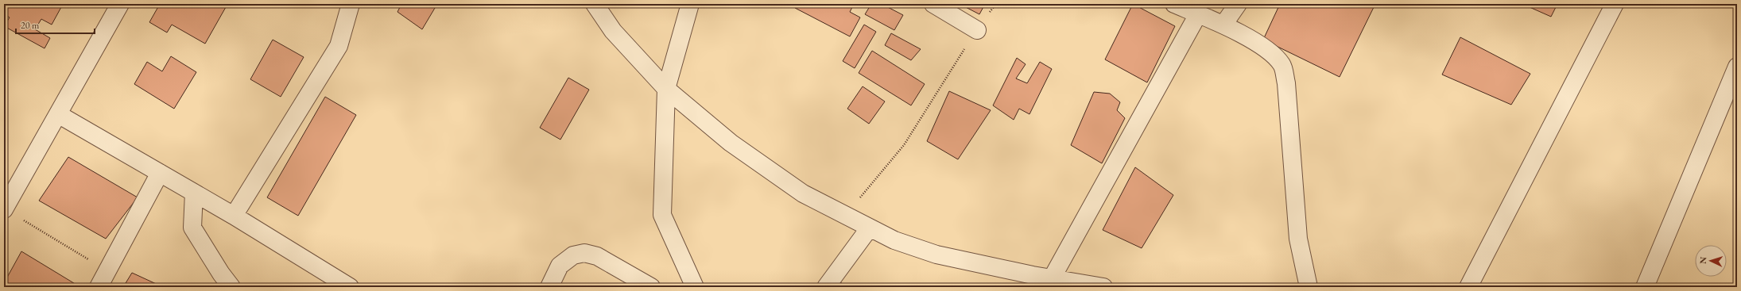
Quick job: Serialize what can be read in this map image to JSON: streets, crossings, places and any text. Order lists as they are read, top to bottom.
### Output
{
  "scale_bar": "20 m",
  "north": "left"
}
